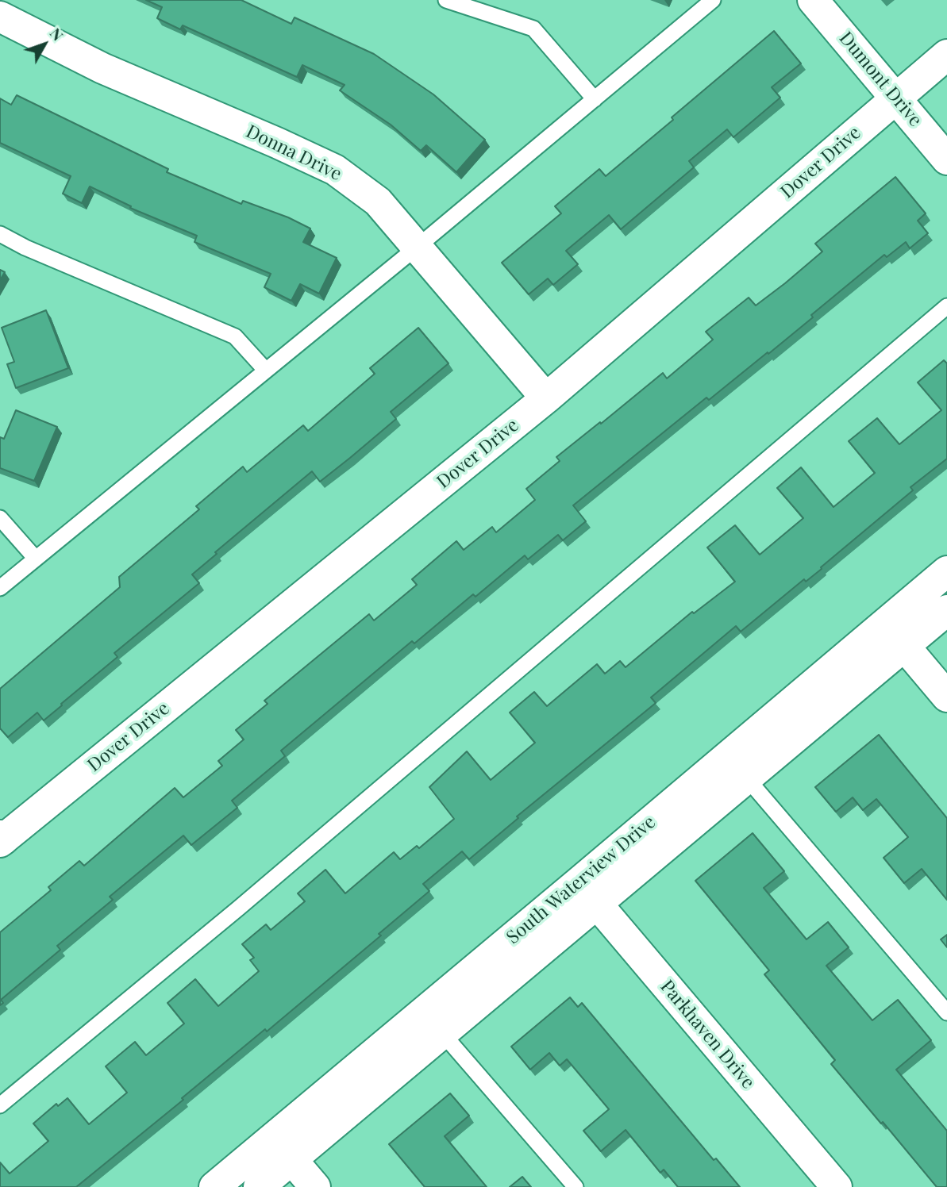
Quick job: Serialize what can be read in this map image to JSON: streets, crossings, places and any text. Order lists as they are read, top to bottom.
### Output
{
  "streets": {
    "street": [
      "Dumont Drive",
      "Donna Drive",
      "Dover Drive",
      "South Waterview Drive",
      "Parkhaven Drive"
    ]
  },
  "crossings": [
    ["Dumont Drive", "Dover Drive"],
    ["Donna Drive", "Dover Drive"],
    ["South Waterview Drive", "Parkhaven Drive"]
  ],
  "north": "top right"
}
